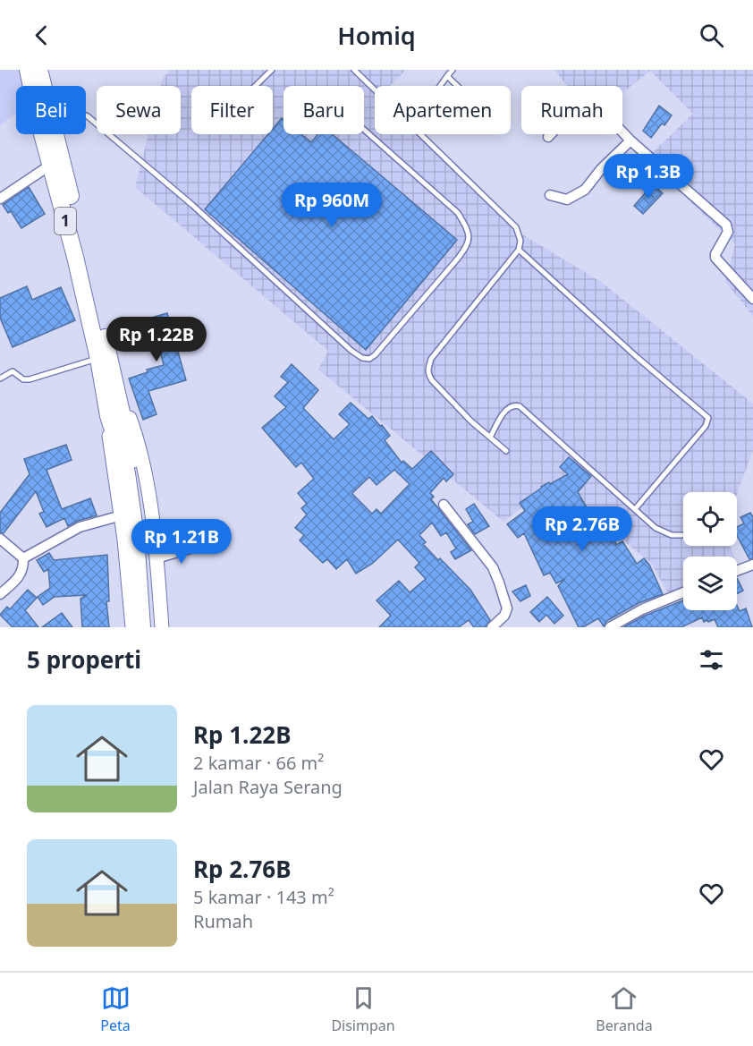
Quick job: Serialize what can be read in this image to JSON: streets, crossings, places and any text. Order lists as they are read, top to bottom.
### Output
{
  "streets": {
    "highway": ["1"]
  },
  "page": {
    "header": "Homiq",
    "chip": [
      "Beli",
      "Sewa",
      "Filter",
      "Baru",
      "Apartemen",
      "Rumah"
    ],
    "price": [
      "Rp 1.3B",
      "Rp 960M",
      "Rp 1.22B",
      "Rp 2.76B",
      "Rp 1.21B"
    ],
    "heading": "5 properti",
    "list": [
      {
        "name": "Rp 1.22B",
        "note": "2 kamar · 66 m² · Jalan Raya Serang"
      },
      {
        "name": "Rp 2.76B",
        "note": "5 kamar · 143 m² · Rumah"
      }
    ],
    "tabs": ["Peta", "Disimpan", "Beranda"]
  }
}
